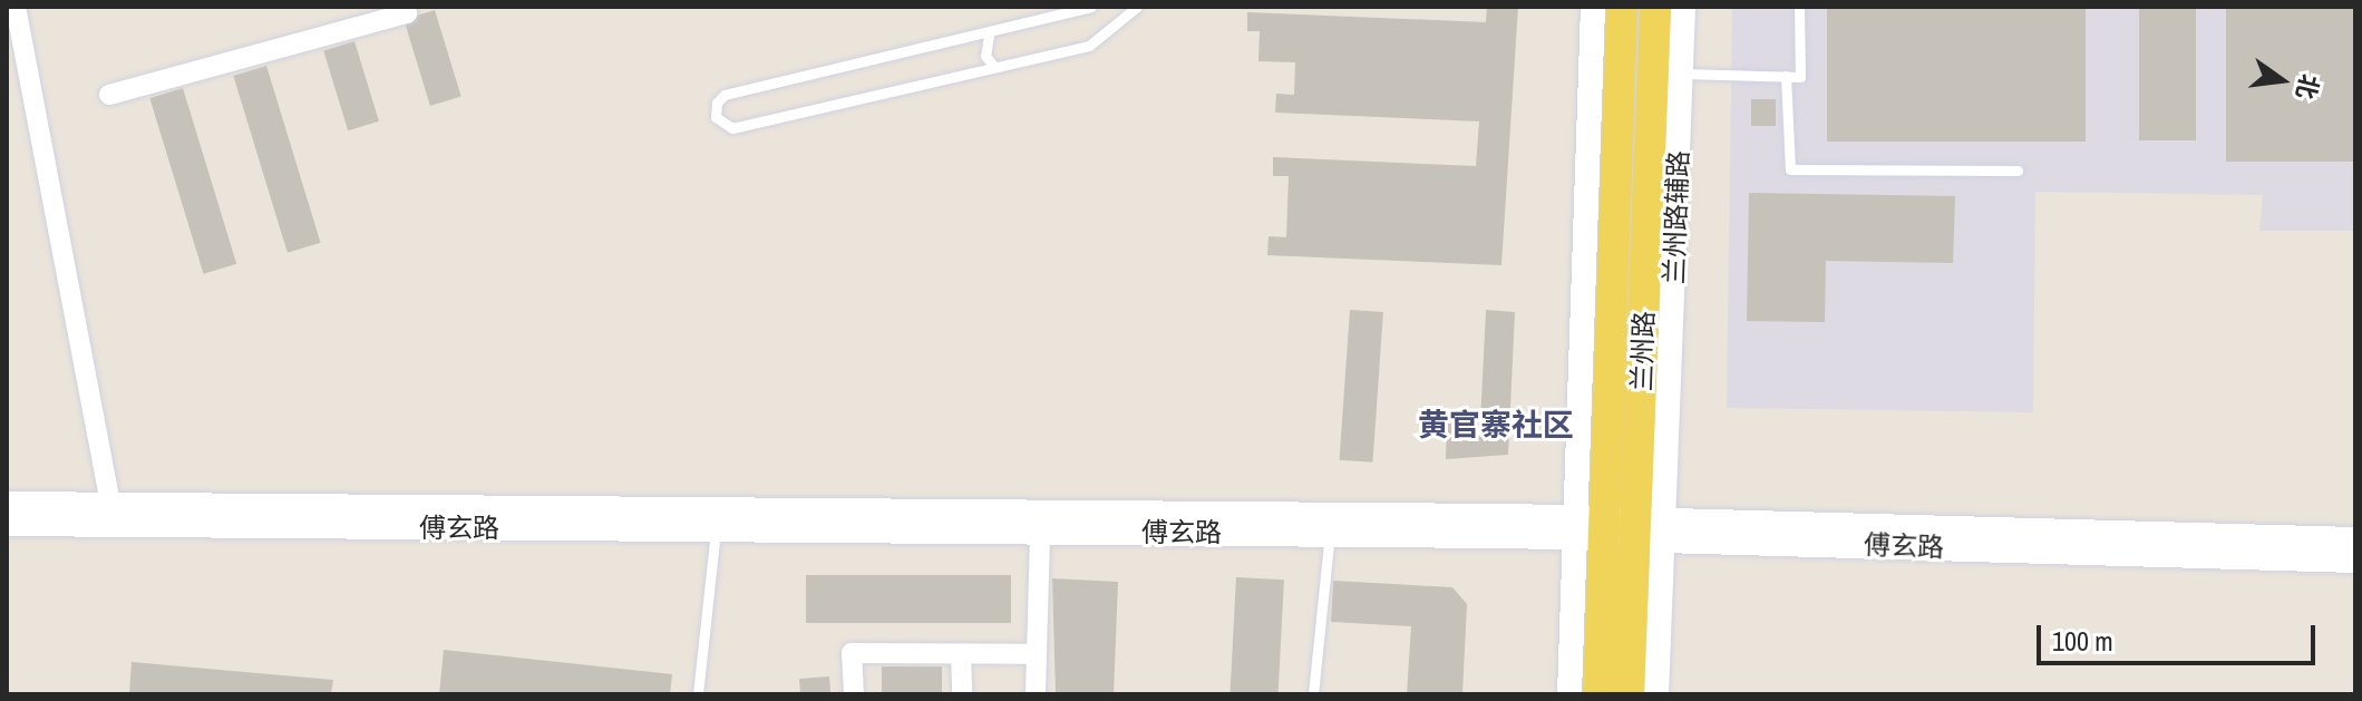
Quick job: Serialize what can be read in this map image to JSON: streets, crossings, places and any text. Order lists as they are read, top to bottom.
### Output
{
  "streets": {
    "main road": ["兰州路"],
    "street": ["傅玄路"]
  },
  "crossings": [
    ["兰州路", "傅玄路"]
  ],
  "districts": ["黄官寨社区"],
  "scale_bar": "100 m",
  "north": "right"
}
